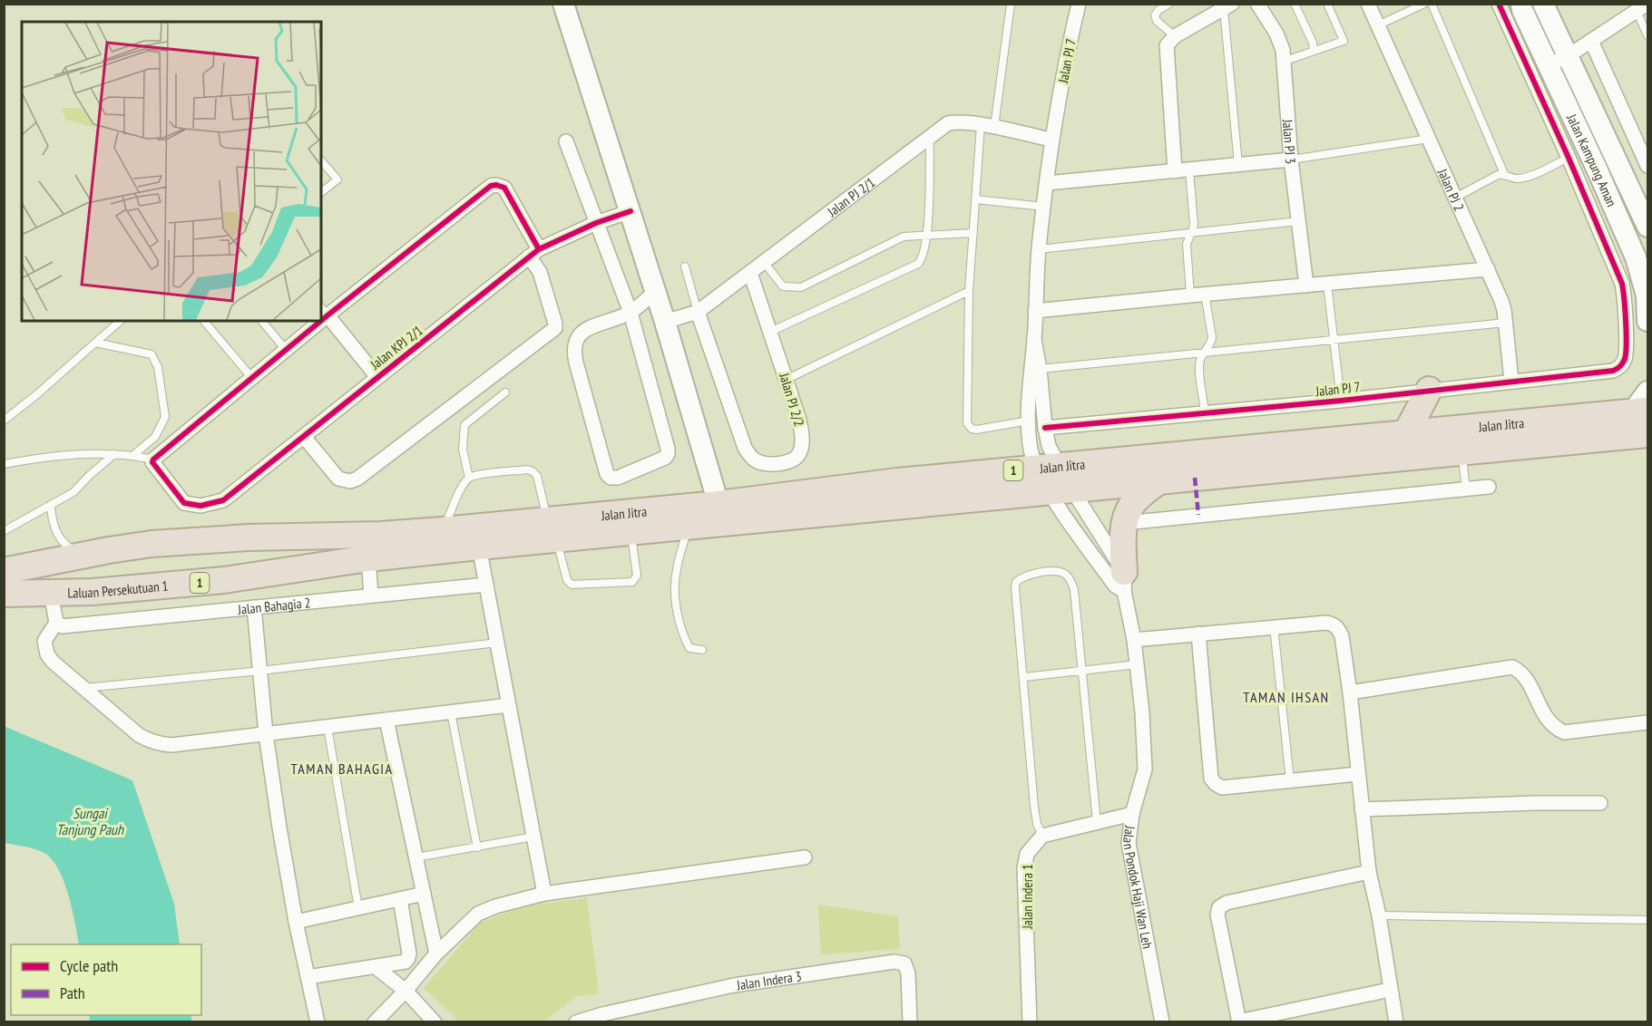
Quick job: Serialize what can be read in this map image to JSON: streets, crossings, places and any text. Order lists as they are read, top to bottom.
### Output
{
  "streets": {
    "highway": ["Jalan Jitra", "1", "Laluan Persekutuan 1"],
    "street": [
      "Jalan PJ 7",
      "Jalan PJ 3",
      "Jalan Kampung Aman",
      "Jalan PJ 2",
      "Jalan PJ 2/1",
      "Jalan KPJ 2/1",
      "Jalan PJ 2/2",
      "Jalan Bahagia 2",
      "Jalan Pondok Haji Wan Leh",
      "Jalan Indera 1",
      "Jalan Indera 3"
    ]
  },
  "crossings": [
    ["Jalan PJ 7", "Jalan PJ 2"],
    ["Jalan PJ 7", "Jalan PJ 2/1"],
    ["Jalan PJ 2/1", "Jalan PJ 2/2"],
    ["Jalan Jitra", "1"],
    ["Jalan Jitra", "Laluan Persekutuan 1"],
    ["Jalan Jitra", "Jalan Pondok Haji Wan Leh"],
    ["1", "Laluan Persekutuan 1"]
  ],
  "districts": ["TAMAN IHSAN", "TAMAN BAHAGIA"],
  "water": ["Sungai Tanjung Pauh"],
  "legend": ["Cycle path", "Path"]
}
